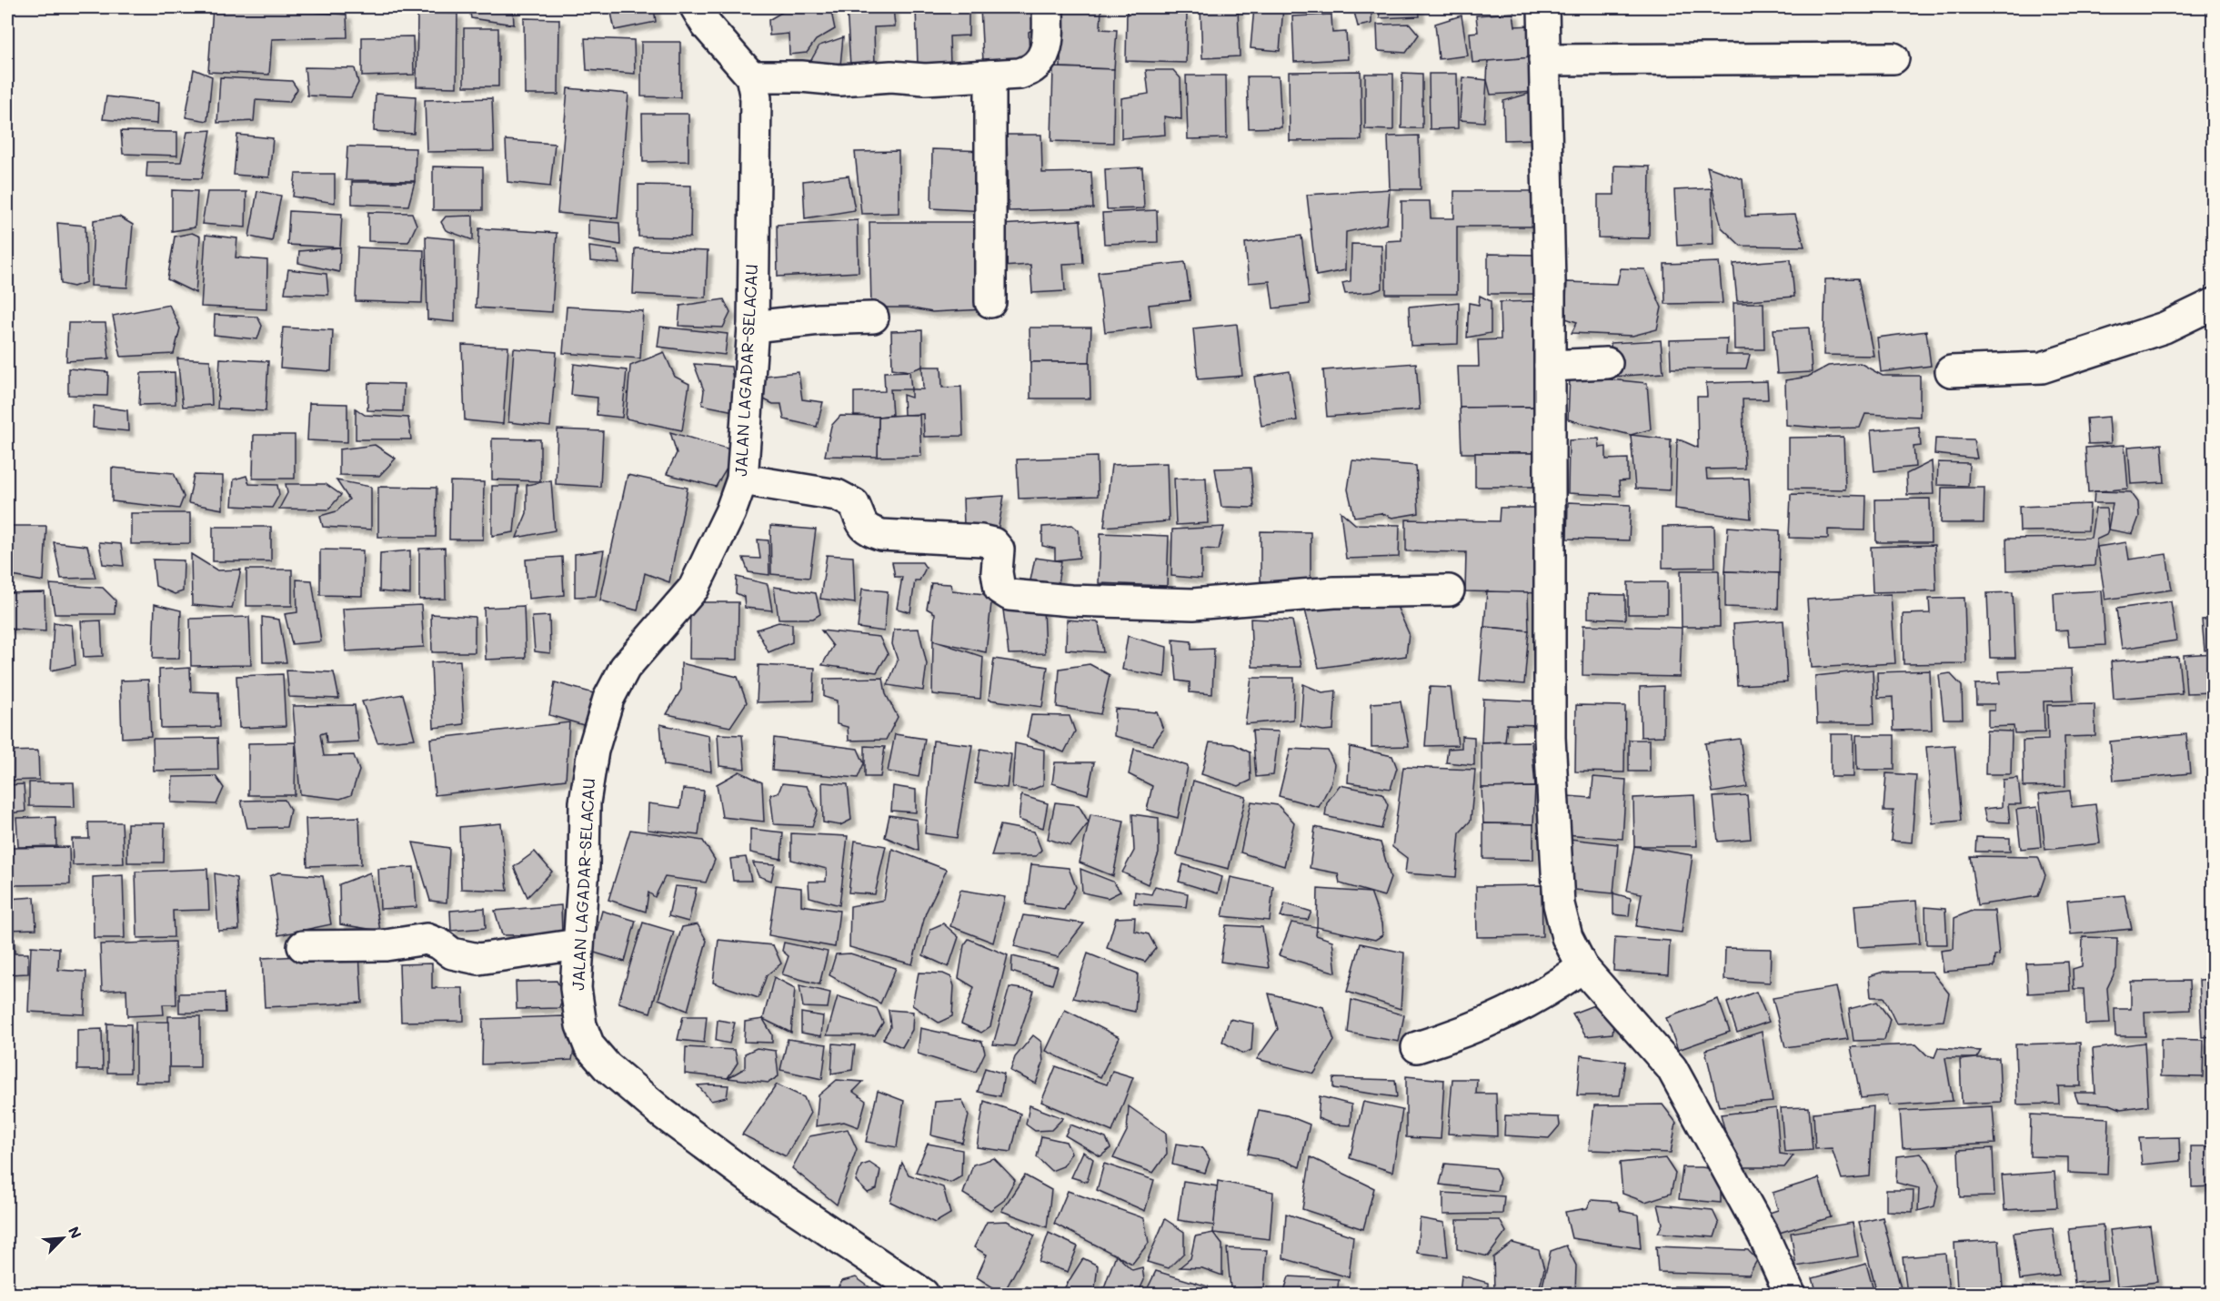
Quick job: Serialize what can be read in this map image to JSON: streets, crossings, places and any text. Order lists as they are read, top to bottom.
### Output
{
  "streets": {
    "street": ["JALAN LAGADAR-SELACAU"]
  },
  "north": "top right"
}
